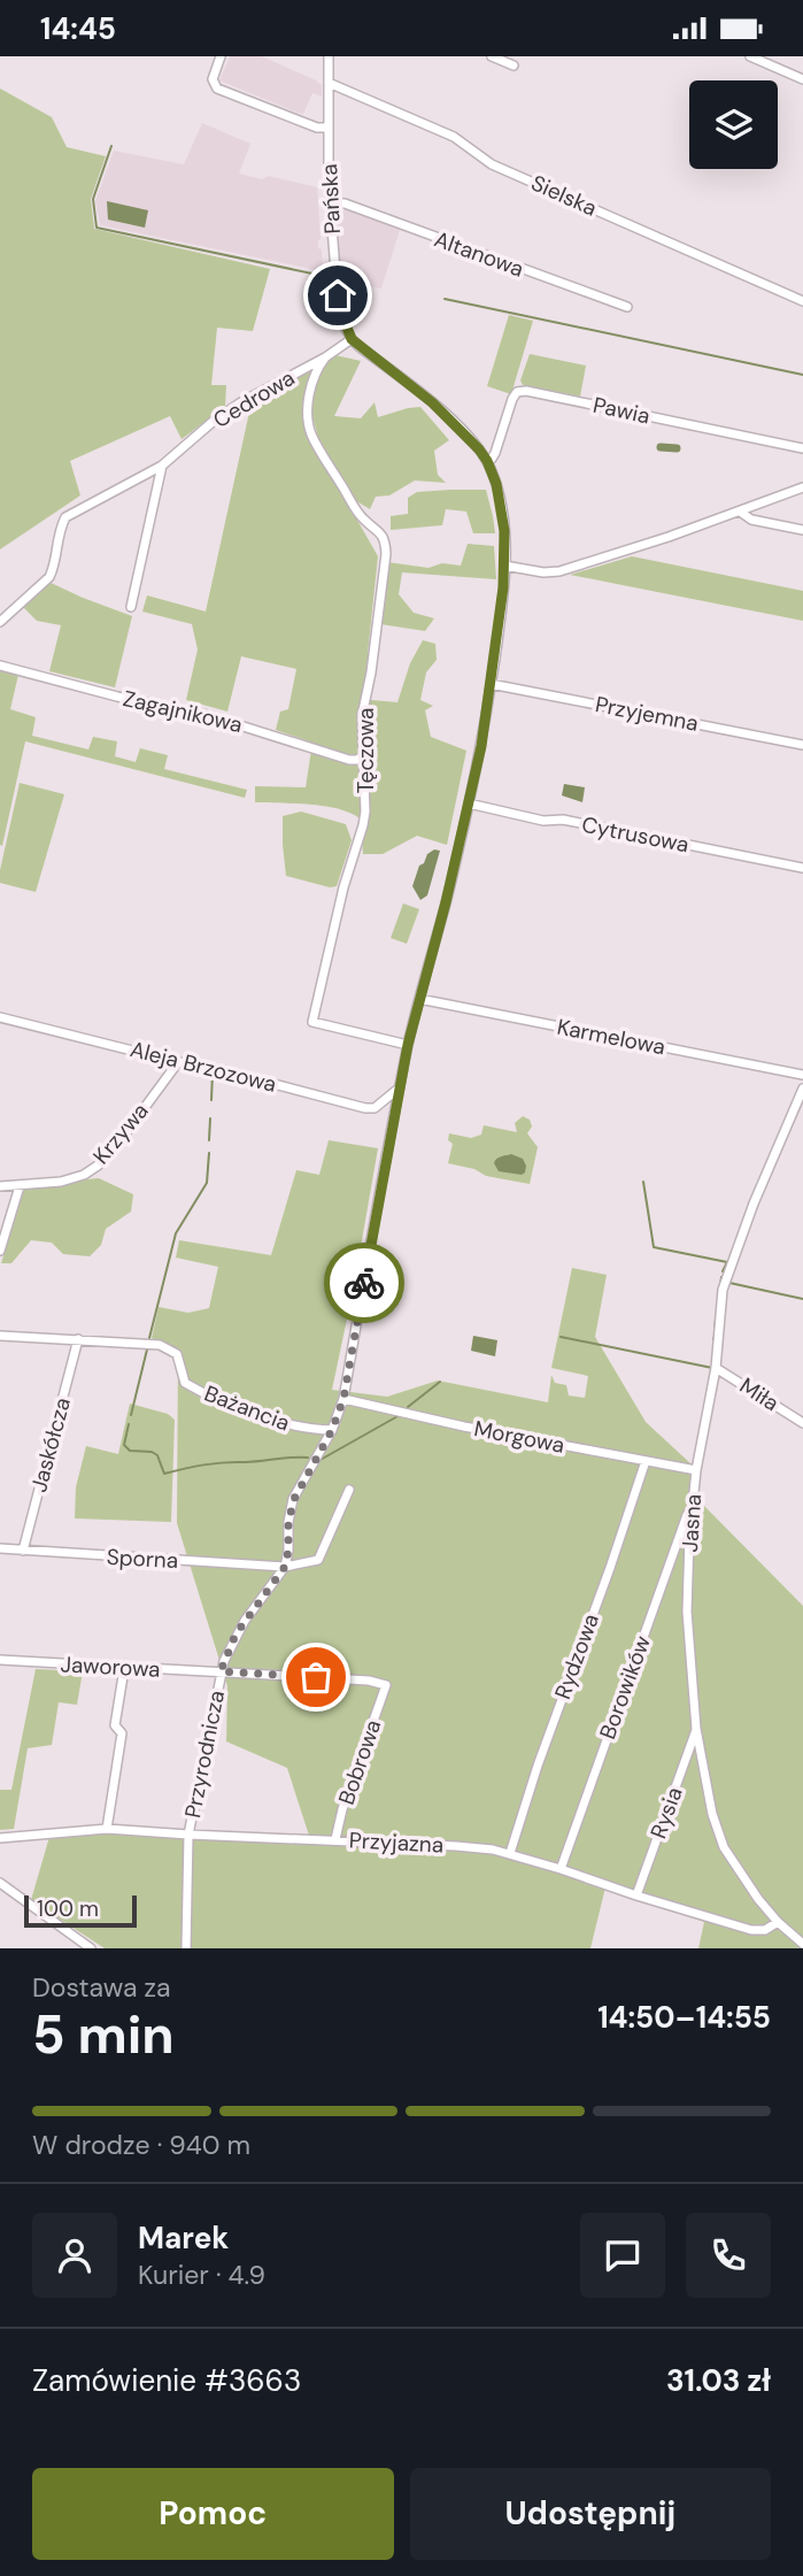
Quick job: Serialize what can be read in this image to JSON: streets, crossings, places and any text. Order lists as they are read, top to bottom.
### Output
{
  "streets": {
    "street": [
      "Sielska",
      "Pańska",
      "Altanowa",
      "Cedrowa",
      "Pawia",
      "Zagajnikowa",
      "Przyjemna",
      "Tęczowa",
      "Cytrusowa",
      "Karmelowa",
      "Aleja Brzozowa",
      "Krzywa",
      "Miła",
      "Bażancia",
      "Morgowa",
      "Jaskółcza",
      "Jasna",
      "Sporna",
      "Rydzowa",
      "Jaworowa",
      "Borowików",
      "Przyrodnicza",
      "Bobrowa",
      "Rysia",
      "Przyjazna"
    ]
  },
  "crossings": [
    ["Sielska", "Pańska"],
    ["Pańska", "Altanowa"],
    ["Pańska", "Cedrowa"],
    ["Cedrowa", "Tęczowa"],
    ["Zagajnikowa", "Tęczowa"],
    ["Aleja Brzozowa", "Krzywa"],
    ["Miła", "Jasna"],
    ["Bażancia", "Jaskółcza"],
    ["Morgowa", "Jasna"],
    ["Morgowa", "Rydzowa"],
    ["Jaskółcza", "Sporna"],
    ["Jasna", "Borowików"],
    ["Jasna", "Rysia"],
    ["Jasna", "Przyjazna"],
    ["Sporna", "Przyrodnicza"],
    ["Rydzowa", "Przyjazna"],
    ["Jaworowa", "Przyrodnicza"],
    ["Jaworowa", "Bobrowa"],
    ["Borowików", "Przyjazna"],
    ["Przyrodnicza", "Przyjazna"],
    ["Bobrowa", "Przyjazna"],
    ["Rysia", "Przyjazna"]
  ],
  "scale_bar": "100 m",
  "page": {
    "status": "14:45",
    "scale": "100 m",
    "heading": ["5 min", "Dostawa za", "14:50–14:55"],
    "panel": [
      "Marek",
      "Kurier · 4.9",
      "Zamówienie #3663",
      "31.03 zł"
    ],
    "bar": "W drodze · 940 m",
    "buttons": ["Pomoc", "Udostępnij"]
  }
}
